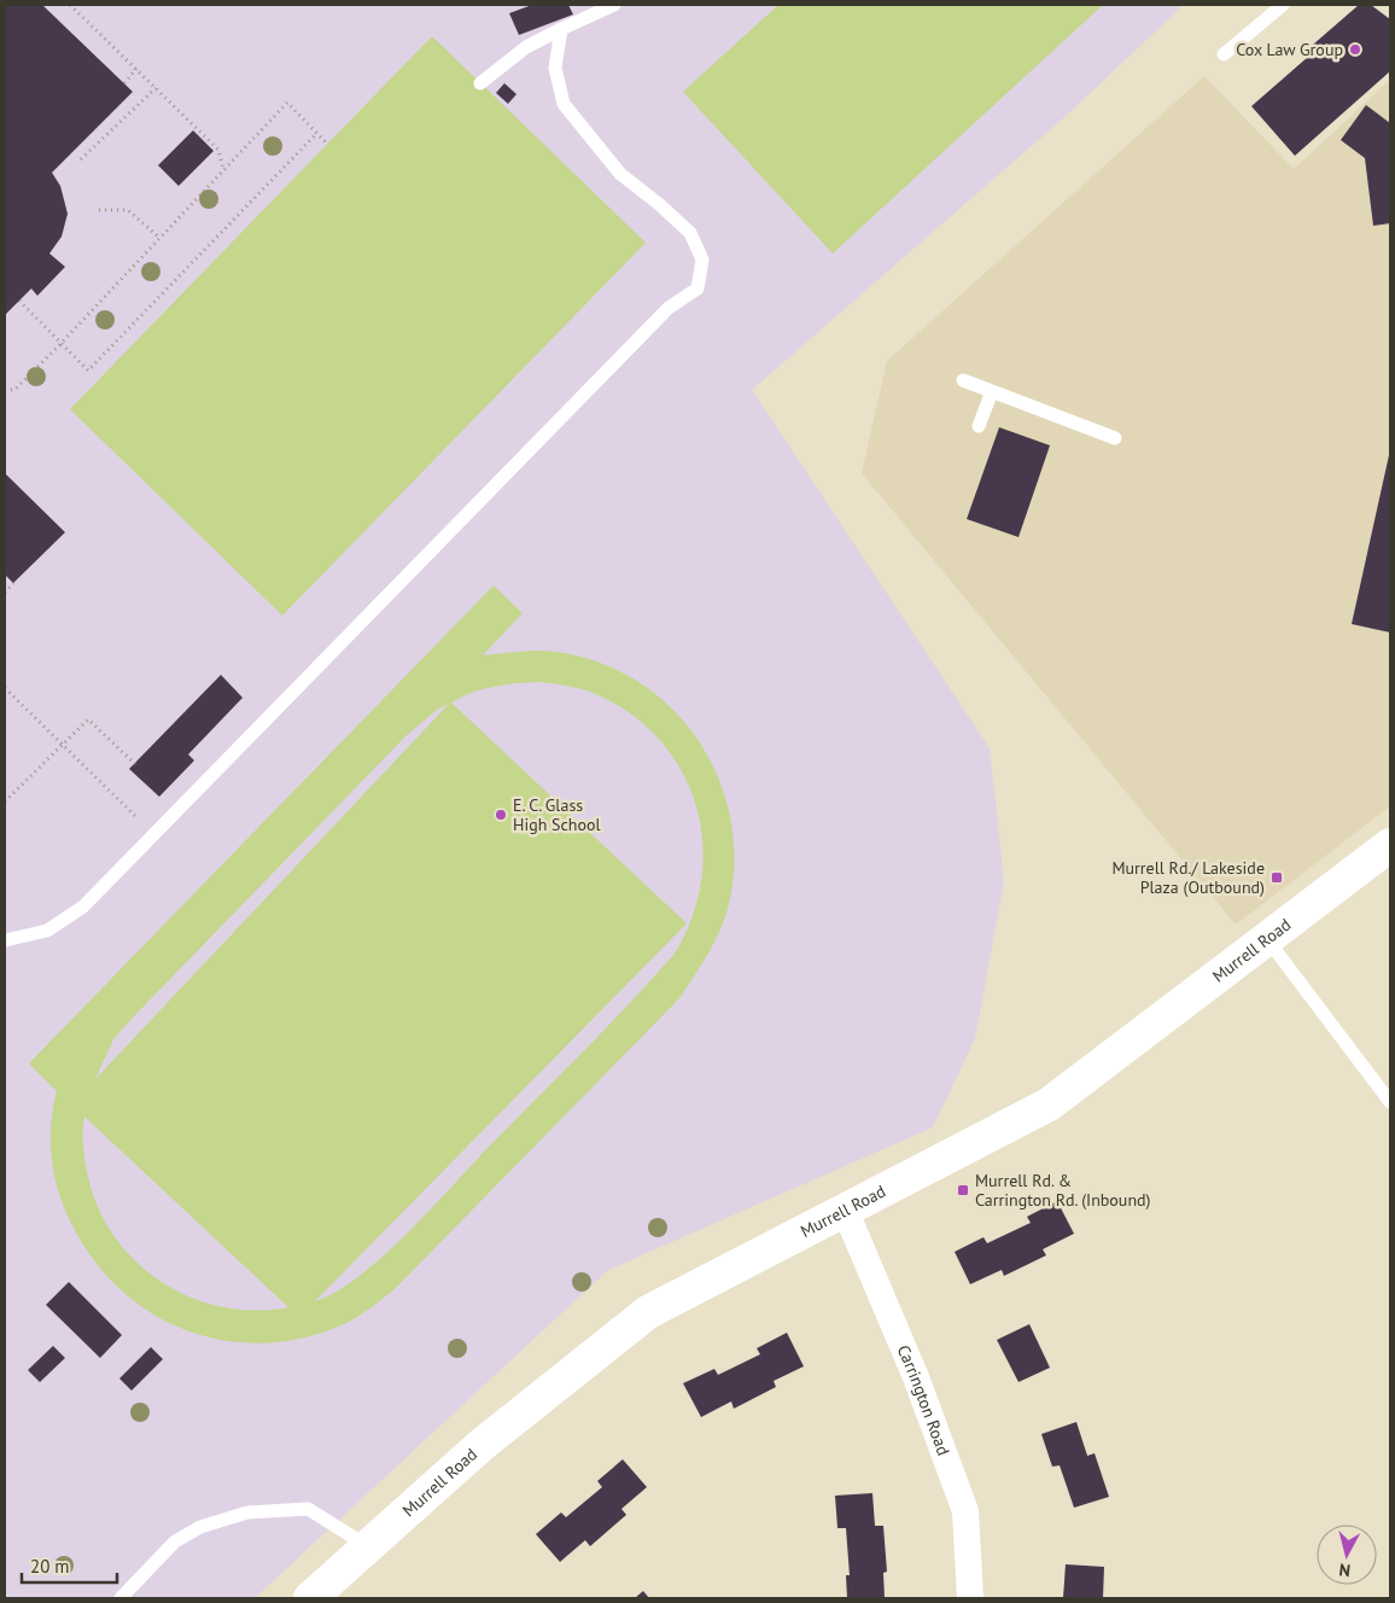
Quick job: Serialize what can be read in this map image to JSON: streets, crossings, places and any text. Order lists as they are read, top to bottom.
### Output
{
  "streets": {
    "street": ["Murrell Road", "Carrington Road"]
  },
  "crossings": [
    ["Murrell Road", "Carrington Road"]
  ],
  "places": {
    "other": ["Cox Law Group", "E. C. Glass High School"],
    "transit": ["Murrell Rd./ Lakeside Plaza (Outbound)", "Murrell Rd. & Carrington Rd. (Inbound)"]
  },
  "scale_bar": "20 m",
  "north": "bottom"
}
